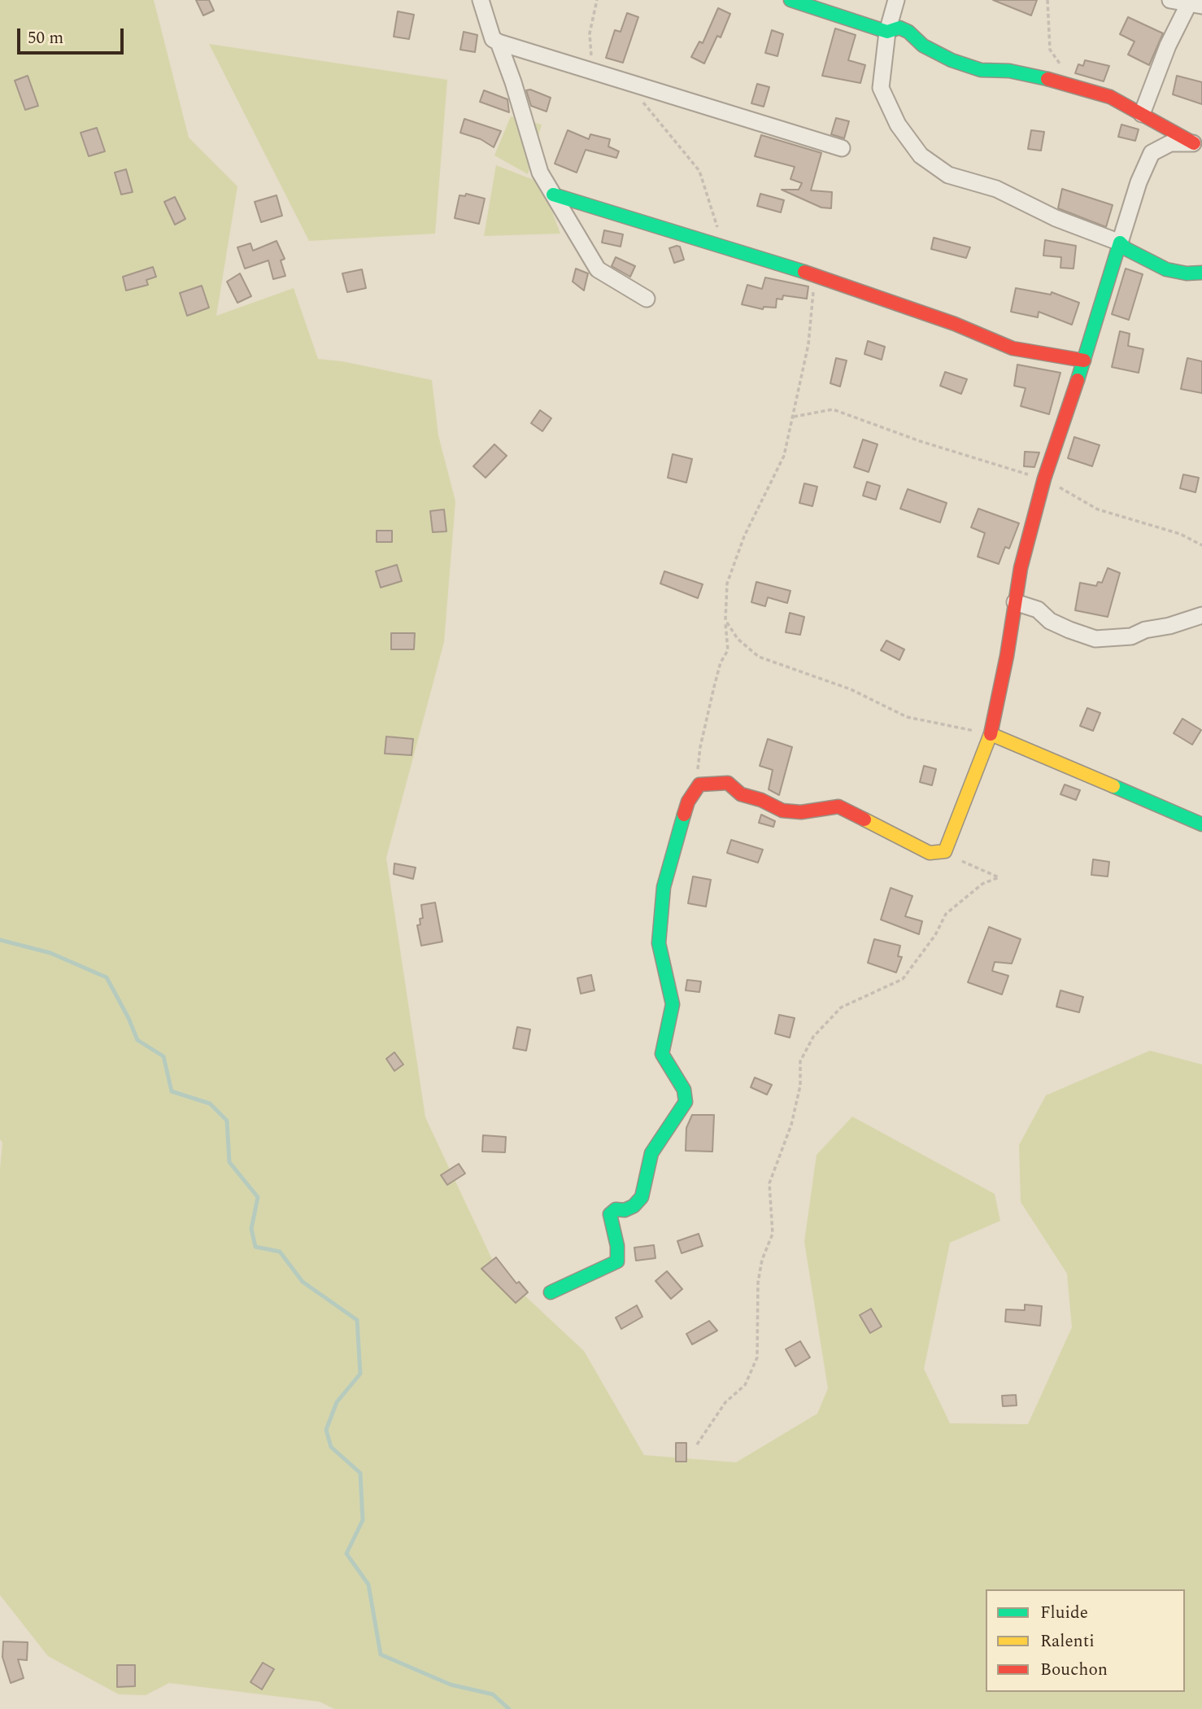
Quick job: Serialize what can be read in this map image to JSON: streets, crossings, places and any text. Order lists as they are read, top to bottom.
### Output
{
  "legend": ["Fluide", "Ralenti", "Bouchon"],
  "scale_bar": "50 m"
}
